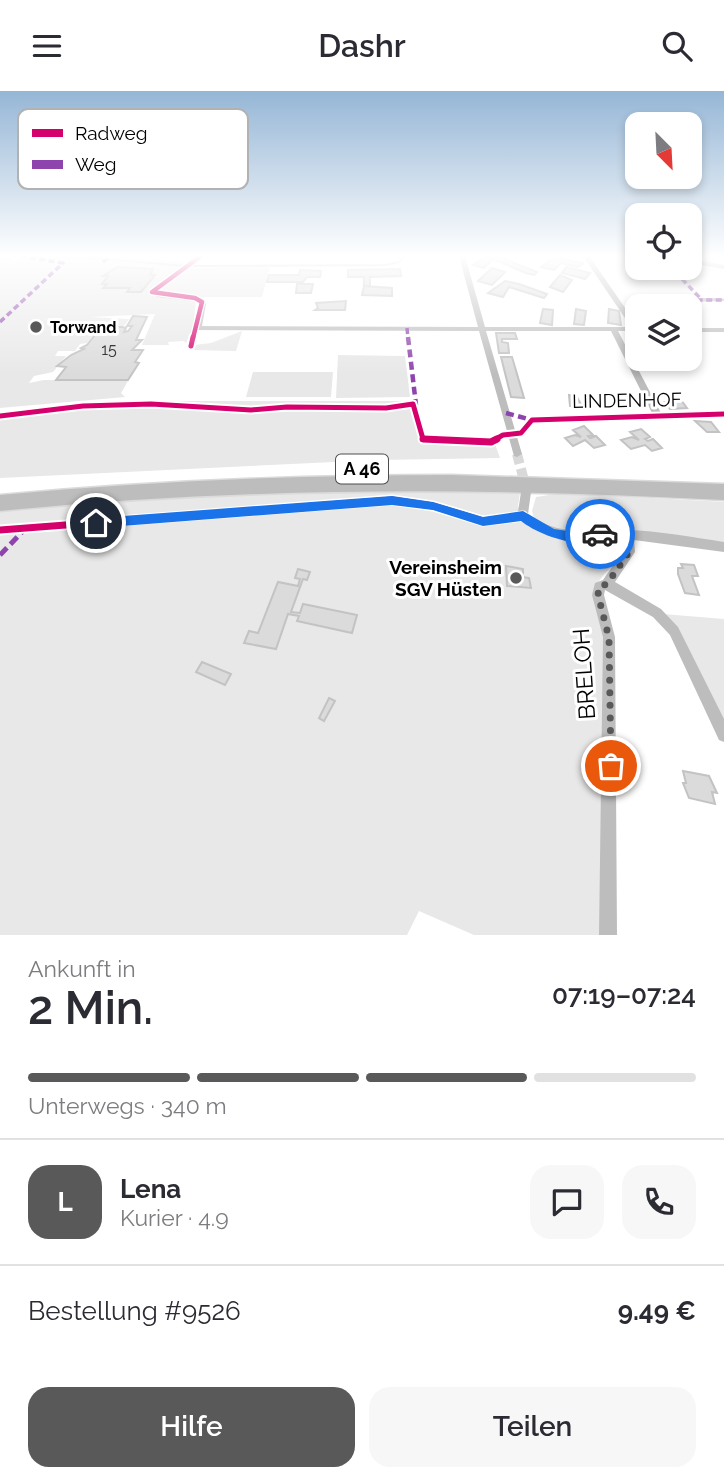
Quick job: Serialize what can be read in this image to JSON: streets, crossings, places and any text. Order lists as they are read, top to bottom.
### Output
{
  "streets": {
    "highway": ["A 46"],
    "street": ["LINDENHOF", "BRELOH"]
  },
  "places": ["Torwand", "Vereinsheim SGV Hüsten"],
  "house_numbers": ["15"],
  "legend": ["Radweg", "Weg"],
  "north": "bottom right",
  "page": {
    "header": "Dashr",
    "heading": ["2 Min.", "Ankunft in", "07:19–07:24"],
    "panel": [
      "Lena",
      "Kurier · 4.9",
      "Bestellung #9526",
      "9.49 €"
    ],
    "bar": "Unterwegs · 340 m",
    "round": "L",
    "buttons": ["Hilfe", "Teilen"]
  }
}
